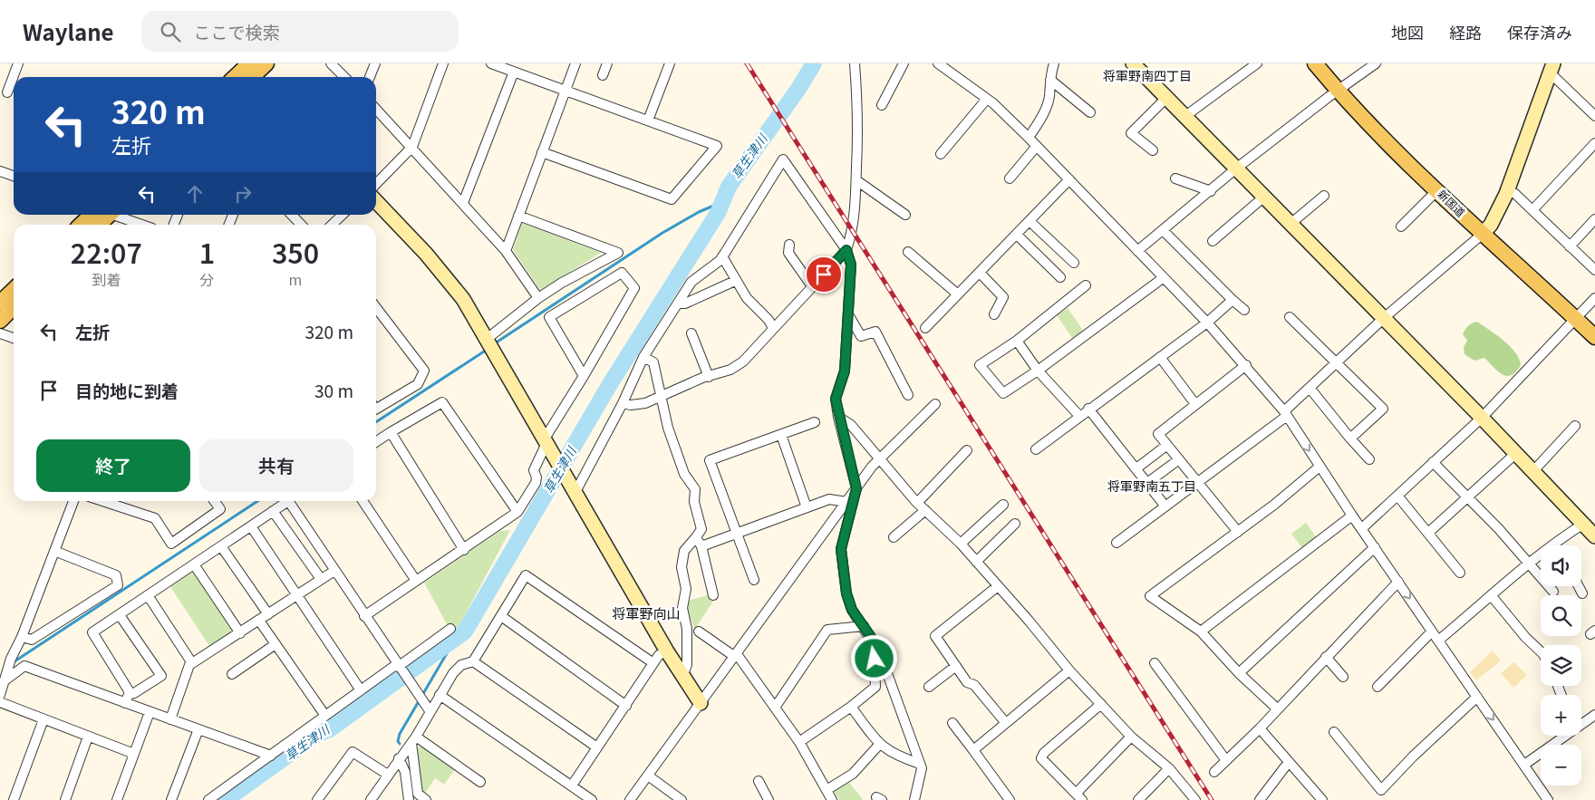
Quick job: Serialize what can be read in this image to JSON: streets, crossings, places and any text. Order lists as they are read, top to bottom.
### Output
{
  "streets": {
    "main road": ["新国道"]
  },
  "districts": ["将軍野南四丁目", "将軍野南五丁目", "将軍野向山"],
  "water": ["草生津川"],
  "page": {
    "header": "Waylane",
    "search": "ここで検索",
    "nav": ["地図", "経路", "保存済み"],
    "turn": ["320 m", "左折"],
    "eta": [
      "22:07",
      "到着",
      "1",
      "分",
      "350",
      "m"
    ],
    "list": [
      {
        "name": "左折",
        "value": "320 m"
      },
      {
        "name": "目的地に到着",
        "value": "30 m"
      }
    ],
    "buttons": ["終了", "共有"],
    "map_buttons": ["+", "−"]
  }
}
